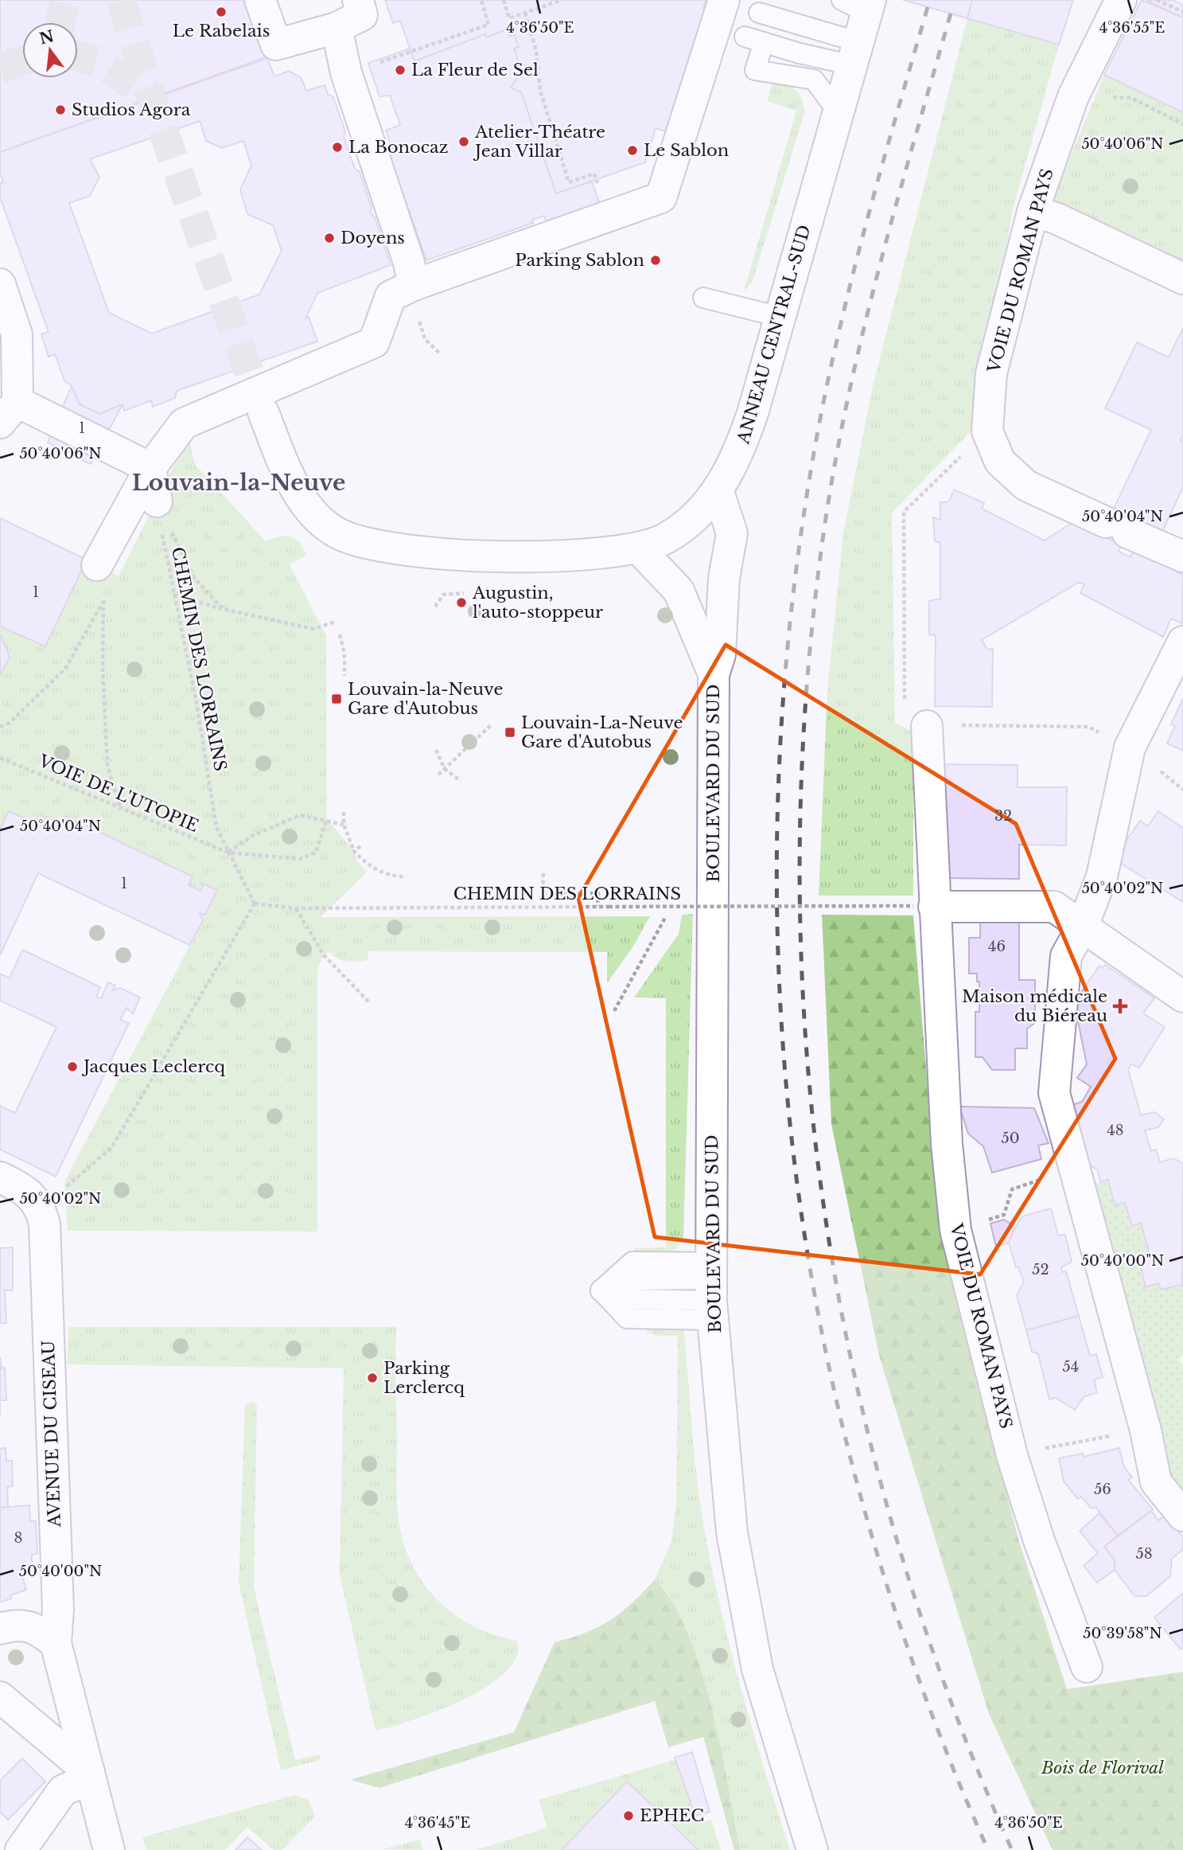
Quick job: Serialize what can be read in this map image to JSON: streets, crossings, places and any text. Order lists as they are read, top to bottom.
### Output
{
  "streets": {
    "street": [
      "VOIE DU ROMAN PAYS",
      "ANNEAU CENTRAL-SUD",
      "BOULEVARD DU SUD",
      "AVENUE DU CISEAU"
    ],
    "path": ["CHEMIN DES LORRAINS", "VOIE DE L'UTOPIE"]
  },
  "crossings": [
    ["VOIE DU ROMAN PAYS", "CHEMIN DES LORRAINS"],
    ["ANNEAU CENTRAL-SUD", "BOULEVARD DU SUD"],
    ["CHEMIN DES LORRAINS", "VOIE DE L'UTOPIE"]
  ],
  "districts": ["Louvain-la-Neuve"],
  "parks": ["Bois de Florival"],
  "places": {
    "other": [
      "Le Rabelais",
      "La Fleur de Sel",
      "Studios Agora",
      "Atelier-Théatre Jean Villar",
      "La Bonocaz",
      "Le Sablon",
      "Doyens",
      "Parking Sablon",
      "Augustin, l'auto-stoppeur",
      "Jacques Leclercq",
      "Parking Lerclercq",
      "EPHEC"
    ],
    "transit": ["Louvain-la-Neuve Gare d'Autobus", "Louvain-La-Neuve Gare d'Autobus"],
    "health": ["Maison médicale du Biéreau"]
  },
  "house_numbers": [
    "1",
    "1",
    "32",
    "1",
    "46",
    "48",
    "50",
    "52",
    "54",
    "56",
    "8",
    "58"
  ],
  "north": "top",
  "coordinates": [
    "4°36'50\"E",
    "4°36'55\"E",
    "50°40'06\"N",
    "50°40'04\"N",
    "50°40'02\"N",
    "50°40'00\"N",
    "50°39'58\"N",
    "4°36'45\"E"
  ]
}
